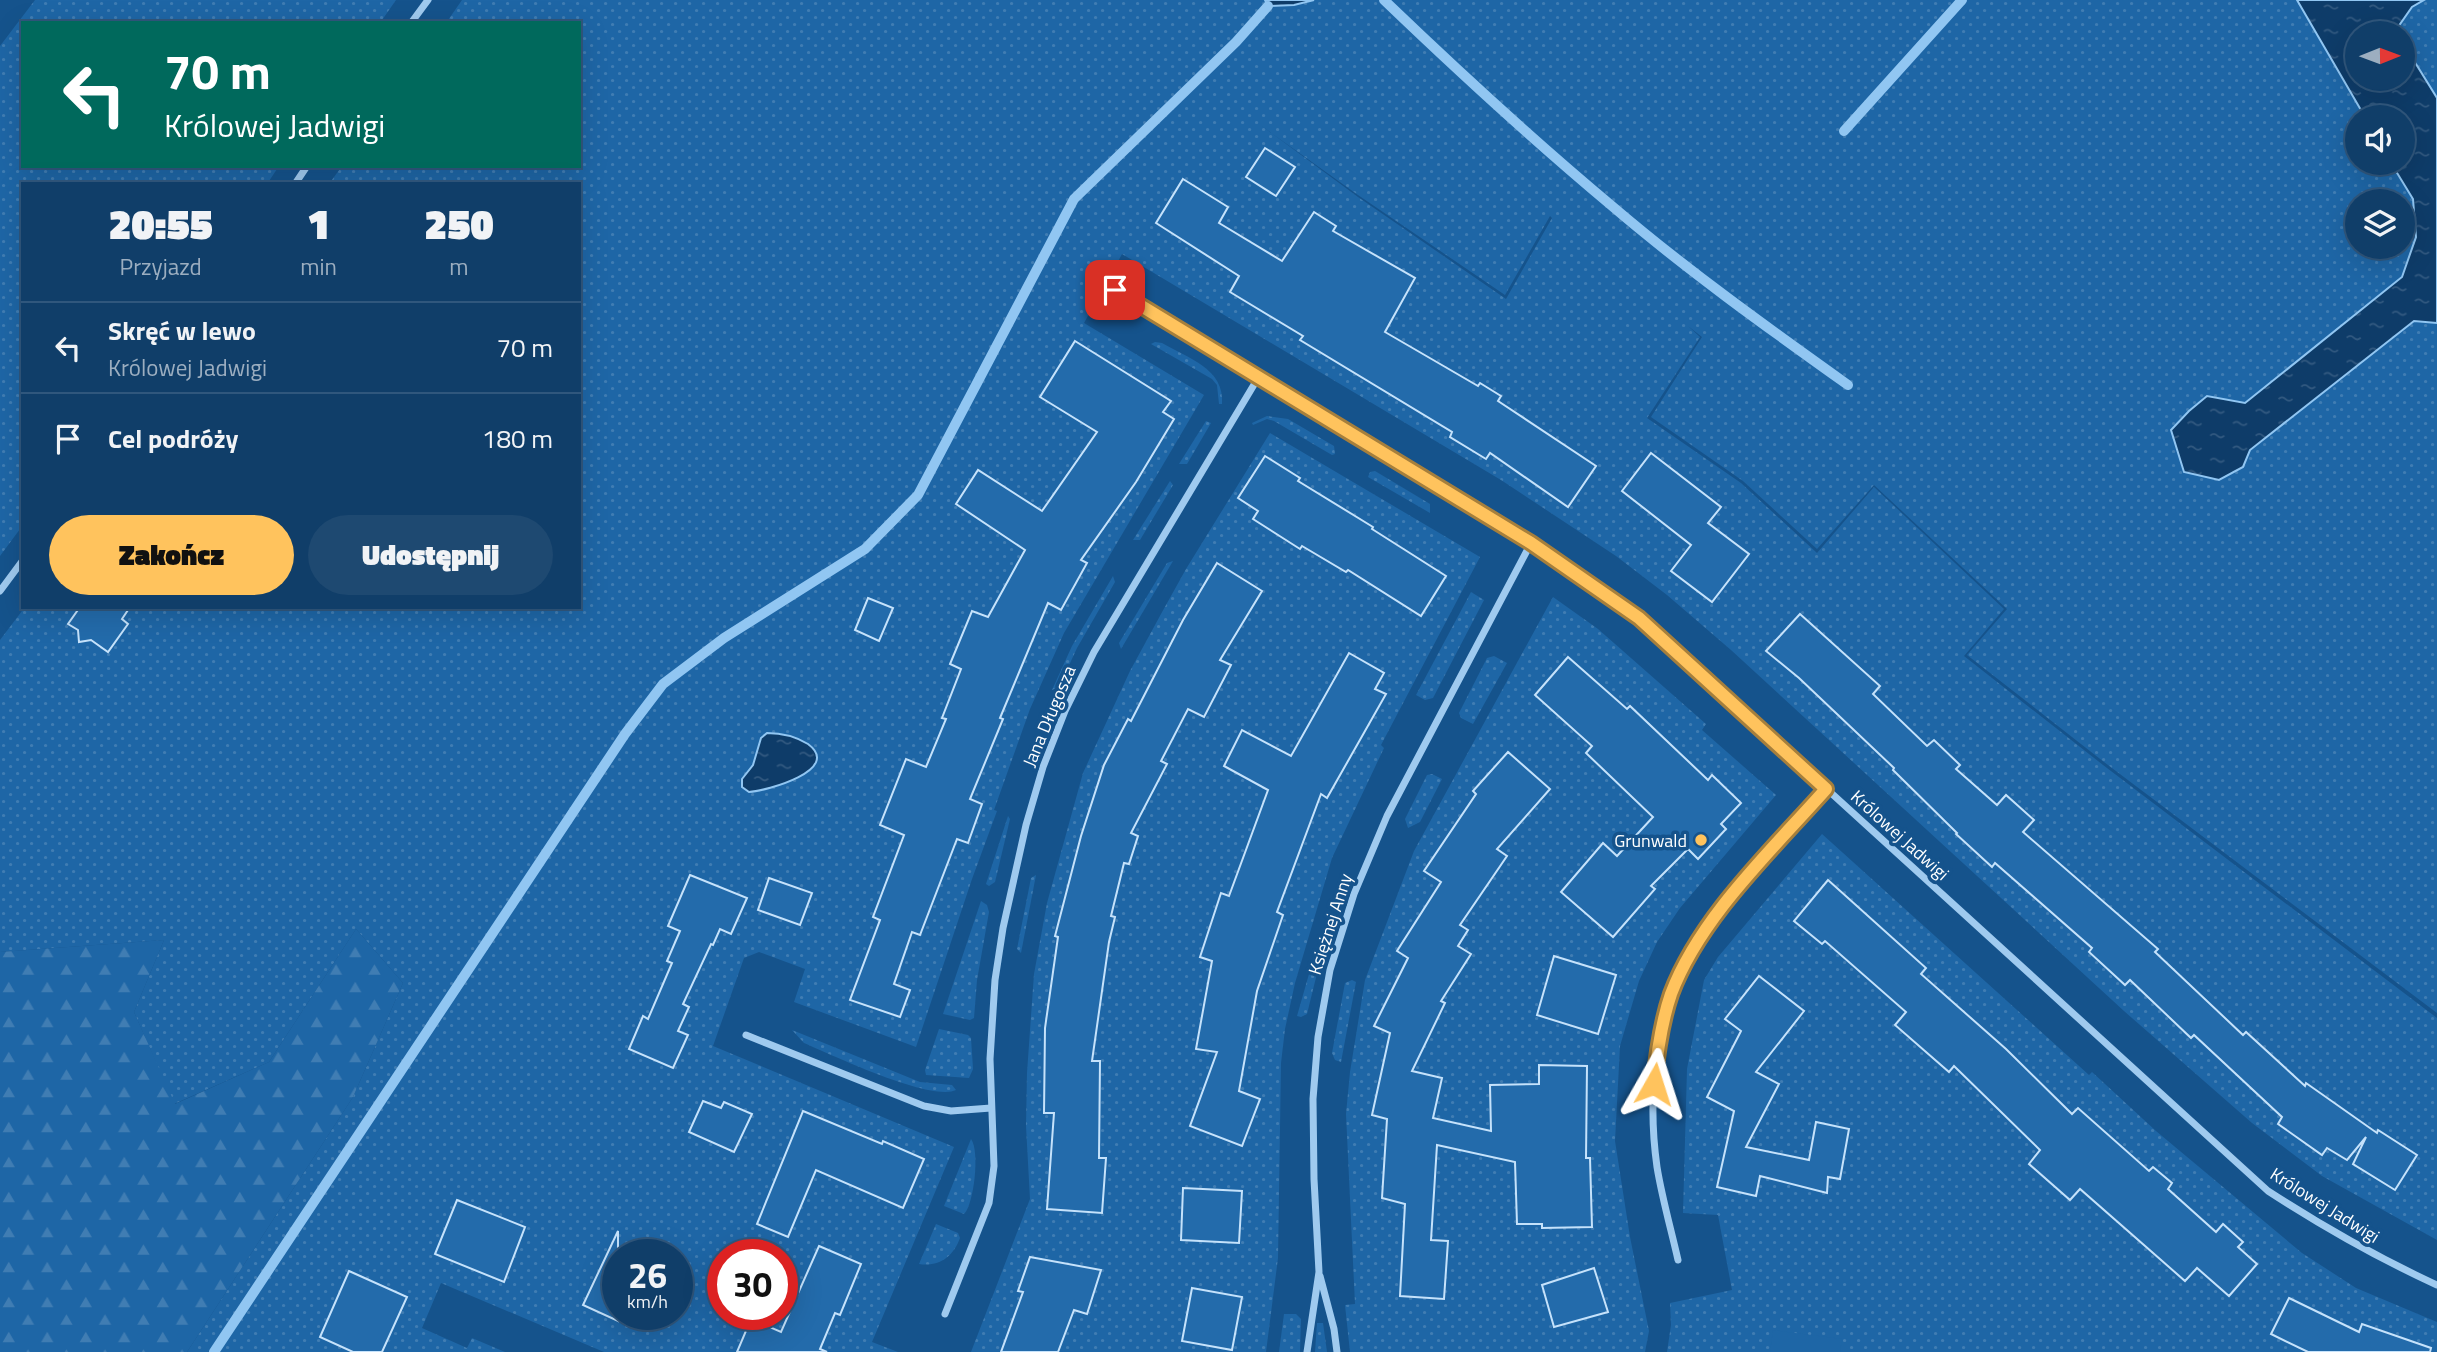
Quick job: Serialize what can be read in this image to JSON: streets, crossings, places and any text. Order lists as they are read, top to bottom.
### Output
{
  "streets": {
    "street": ["Jana Długosza", "Królowej Jadwigi", "Księżnej Anny"]
  },
  "crossings": [
    ["Jana Długosza", "Królowej Jadwigi"],
    ["Królowej Jadwigi", "Księżnej Anny"]
  ],
  "places": ["Grunwald"],
  "north": "right",
  "page": {
    "turn": ["70 m", "Królowej Jadwigi"],
    "eta": [
      "20:55",
      "Przyjazd",
      "1",
      "min",
      "250",
      "m"
    ],
    "list": [
      {
        "name": "Skręć w lewo",
        "note": "Królowej Jadwigi",
        "value": "70 m"
      },
      {
        "name": "Cel podróży",
        "value": "180 m"
      }
    ],
    "buttons": ["Zakończ", "Udostępnij"],
    "speed": "26 km/h",
    "limit": "30"
  }
}
